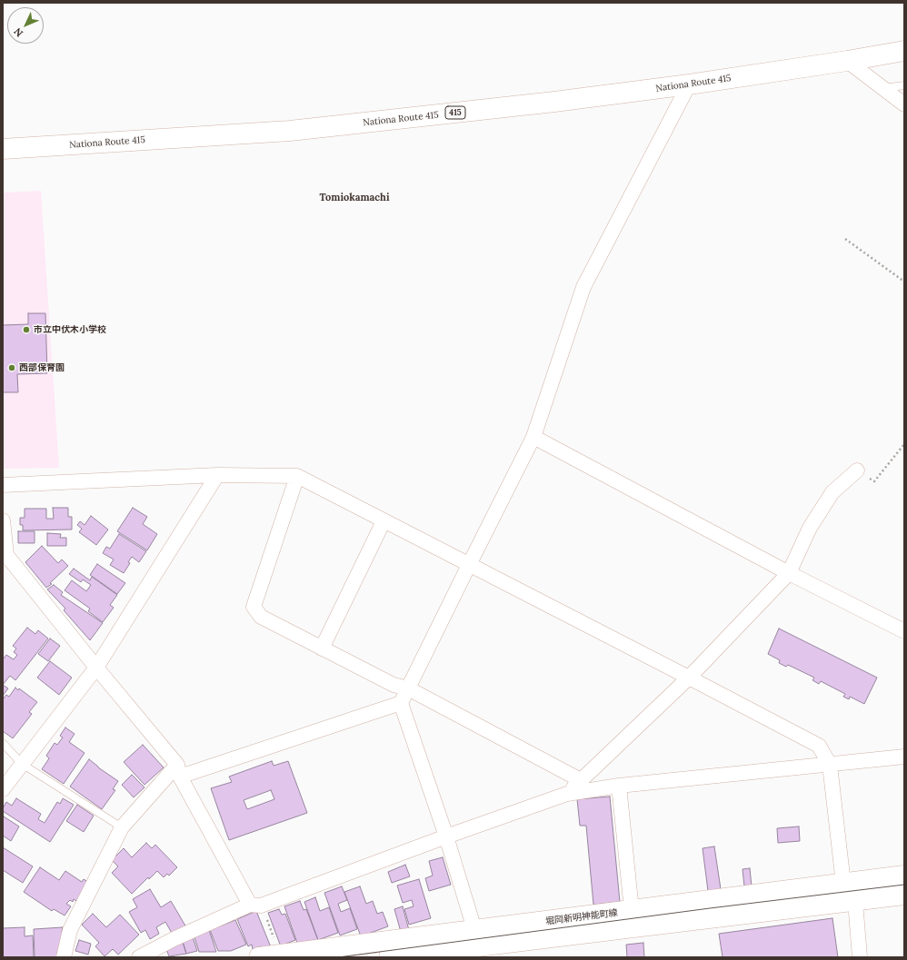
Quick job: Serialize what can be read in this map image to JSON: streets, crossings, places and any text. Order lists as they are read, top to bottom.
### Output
{
  "streets": {
    "main road": ["Nationa Route 415", "415", "堀岡新明神能町線"]
  },
  "districts": ["Tomiokamachi"],
  "places": ["市立中伏木小学校", "西部保育園"],
  "north": "bottom left"
}
